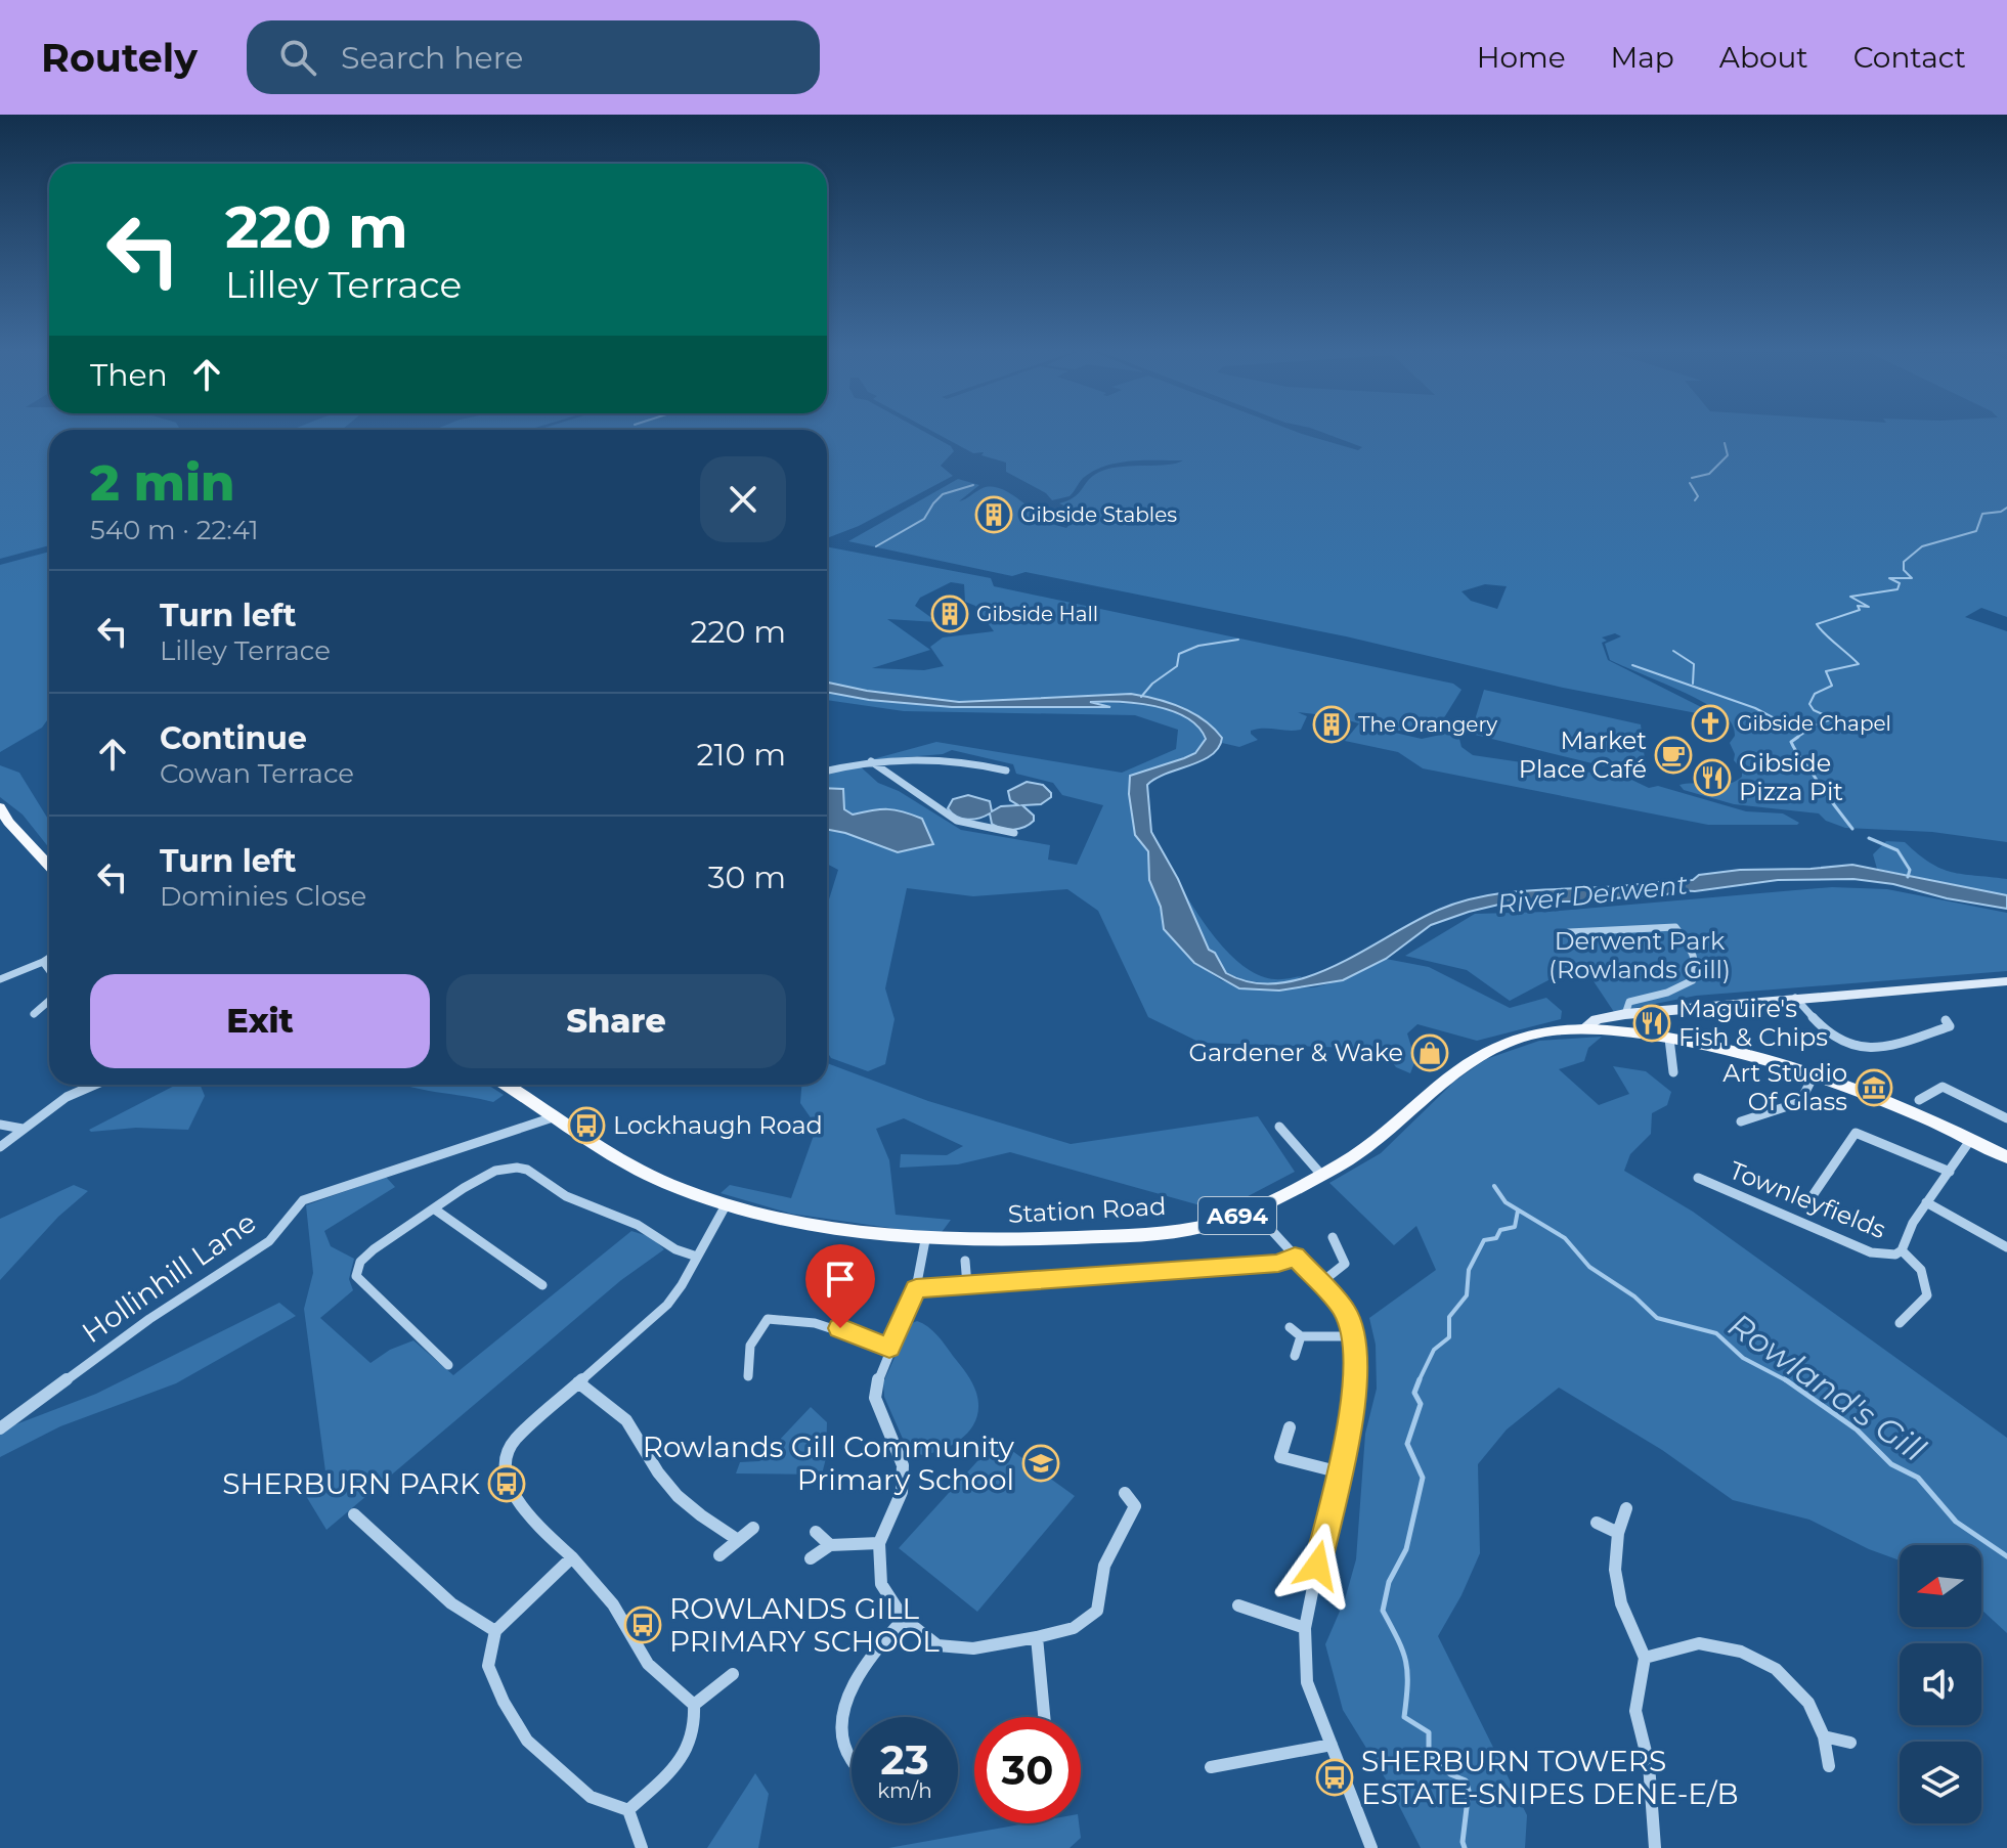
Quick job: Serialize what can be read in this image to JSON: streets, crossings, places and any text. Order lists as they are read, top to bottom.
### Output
{
  "streets": {
    "main road": ["Station Road", "A694"],
    "street": ["Townleyfields", "Hollinhill Lane"]
  },
  "crossings": [
    ["Station Road", "A694"],
    ["A694", "Hollinhill Lane"]
  ],
  "water": ["River Derwent", "Rowland's Gill"],
  "parks": ["Derwent Park (Rowlands Gill)"],
  "places": {
    "building": ["Gibside Stables", "Gibside Hall", "The Orangery"],
    "church": ["Gibside Chapel"],
    "cafe": ["Market Place Café"],
    "restaurant": ["Gibside Pizza Pit", "Maguire's Fish & Chips"],
    "shop": ["Gardener & Wake"],
    "museum": ["Art Studio Of Glass"],
    "bus stop": [
      "Lockhaugh Road",
      "SHERBURN PARK",
      "ROWLANDS GILL PRIMARY SCHOOL",
      "SHERBURN TOWERS ESTATE-SNIPES DENE-E/B"
    ],
    "school or university": ["Rowlands Gill Community Primary School"]
  },
  "north": "left",
  "page": {
    "header": "Routely",
    "search": "Search here",
    "nav": [
      "Home",
      "Map",
      "About",
      "Contact"
    ],
    "turn": ["220 m", "Lilley Terrace"],
    "then": "Then",
    "heading": ["2 min", "540 m · 22:41"],
    "list": [
      {
        "name": "Turn left",
        "note": "Lilley Terrace",
        "value": "220 m"
      },
      {
        "name": "Continue",
        "note": "Cowan Terrace",
        "value": "210 m"
      },
      {
        "name": "Turn left",
        "note": "Dominies Close",
        "value": "30 m"
      }
    ],
    "buttons": ["Exit", "Share"],
    "speed": "23 km/h",
    "limit": "30"
  }
}
